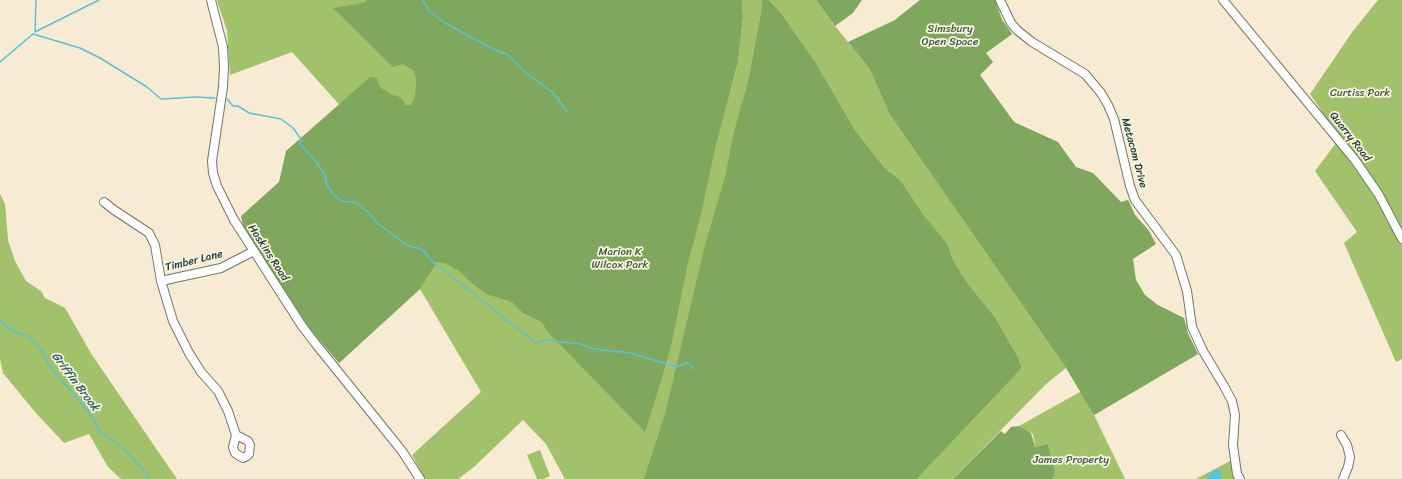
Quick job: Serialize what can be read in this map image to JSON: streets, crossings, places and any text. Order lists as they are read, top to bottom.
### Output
{
  "streets": {
    "street": [
      "Quarry Road",
      "Metacom Drive",
      "Hoskins Road",
      "Timber Lane"
    ]
  },
  "crossings": [
    ["Hoskins Road", "Timber Lane"]
  ],
  "water": ["Griffin Brook"],
  "parks": [
    "Simsbury Open Space",
    "Curtiss Park",
    "Marion K Wilcox Park",
    "James Property"
  ]
}
